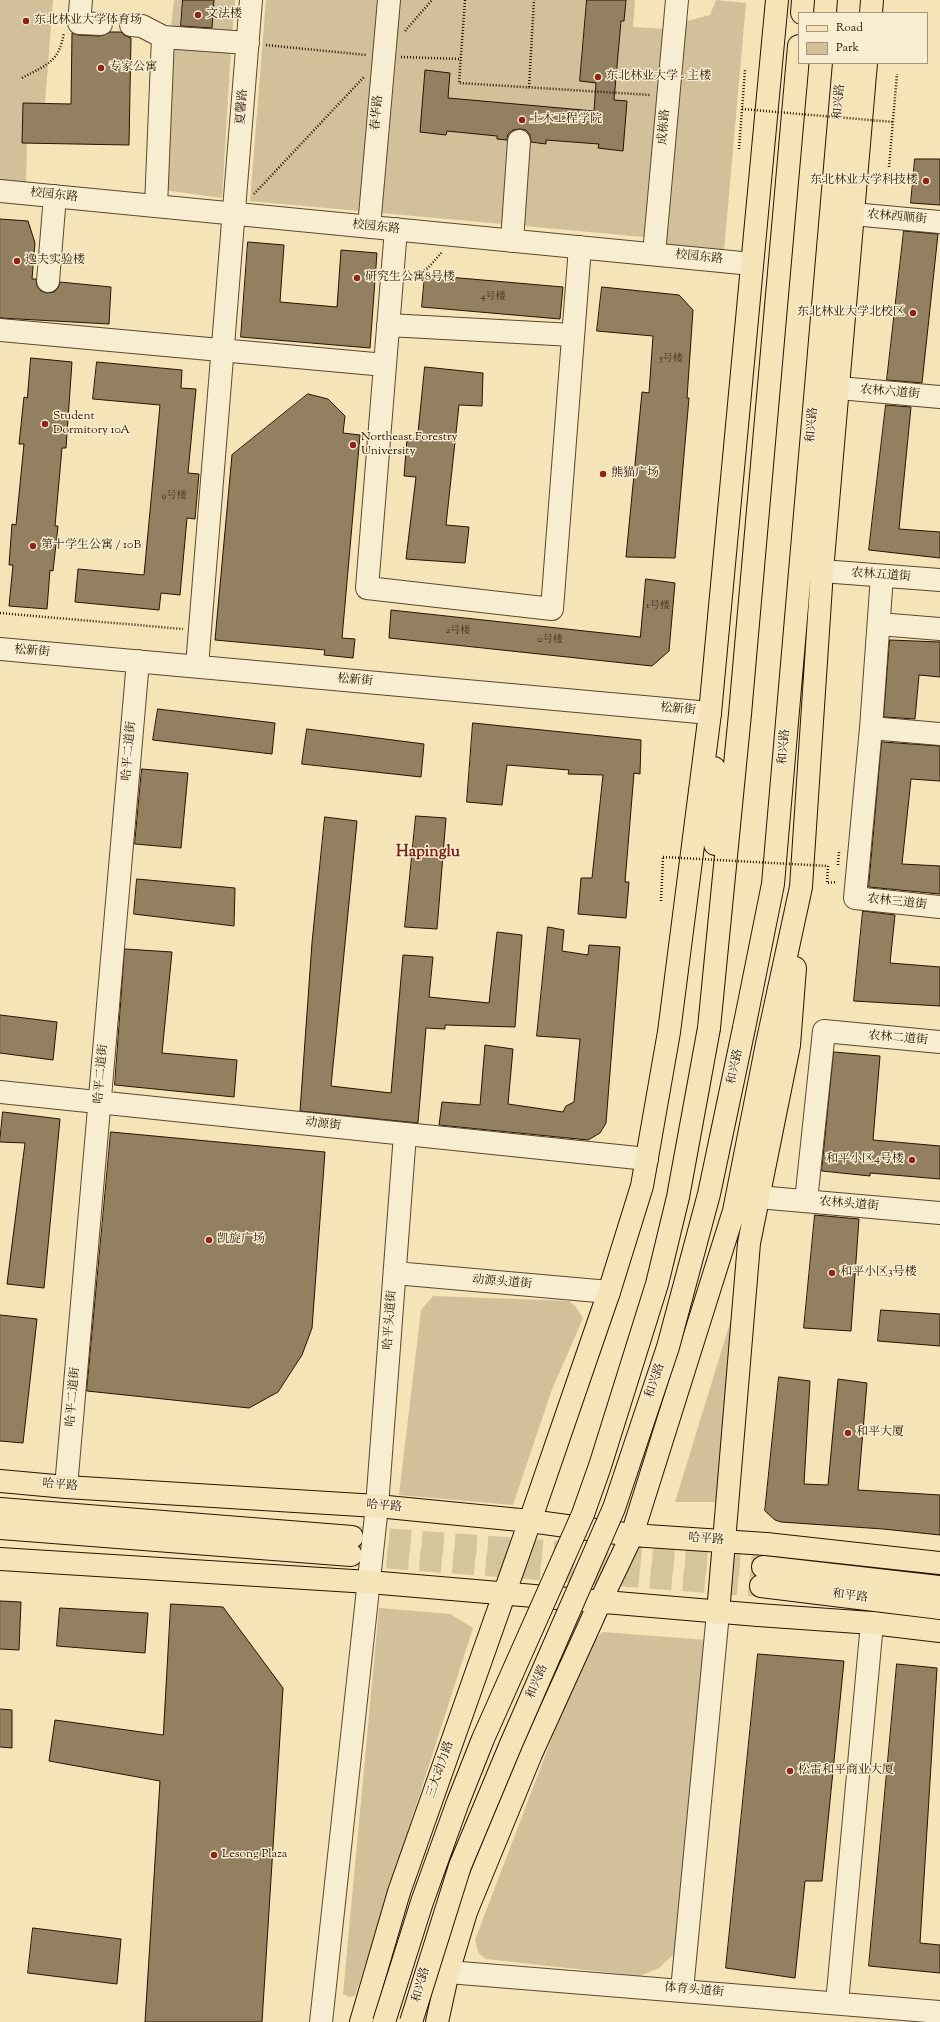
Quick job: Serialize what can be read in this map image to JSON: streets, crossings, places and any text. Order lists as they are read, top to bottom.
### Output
{
  "streets": {
    "main road": [
      "和兴路",
      "哈平路",
      "和平路",
      "三大动力路"
    ],
    "street": [
      "夏馨路",
      "春华路",
      "成栋路",
      "校园东路",
      "农林西顺街",
      "农林六道街",
      "农林五道街",
      "松新街",
      "哈平二道街",
      "农林三道街",
      "农林二道街",
      "动源街",
      "农林头道街",
      "动源头道街",
      "哈平头道街",
      "体育头道街"
    ]
  },
  "crossings": [
    ["和兴路", "农林西顺街"],
    ["和兴路", "农林六道街"],
    ["和兴路", "农林五道街"],
    ["和兴路", "农林头道街"],
    ["和兴路", "哈平路"],
    ["夏馨路", "校园东路"],
    ["夏馨路", "松新街"],
    ["春华路", "校园东路"],
    ["成栋路", "校园东路"],
    ["松新街", "哈平二道街"],
    ["哈平二道街", "动源街"],
    ["哈平二道街", "哈平路"],
    ["农林二道街", "农林头道街"],
    ["动源街", "哈平头道街"],
    ["动源头道街", "哈平头道街"],
    ["哈平头道街", "哈平路"],
    ["哈平路", "三大动力路"]
  ],
  "districts": ["Hapinglu"],
  "places": [
    "文法楼",
    "东北林业大学体育场",
    "专家公寓",
    "东北林业大学 - 主楼",
    "土木工程学院",
    "东北林业大学科技楼",
    "逸夫实验楼",
    "研究生公寓8号楼",
    "东北林业大学北校区",
    "Student Dormitory 10A",
    "Northeast Forestry University",
    "熊猫广场",
    "第十学生公寓 / 10B",
    "和平小区4号楼",
    "凯旋广场",
    "和平小区3号楼",
    "和平大厦",
    "松雷和平商业大厦",
    "Lesong Plaza"
  ],
  "house_numbers": [
    "4号楼",
    "5号楼",
    "9号楼",
    "1号楼",
    "2号楼",
    "0号楼"
  ],
  "legend": ["Road", "Park"]
}
